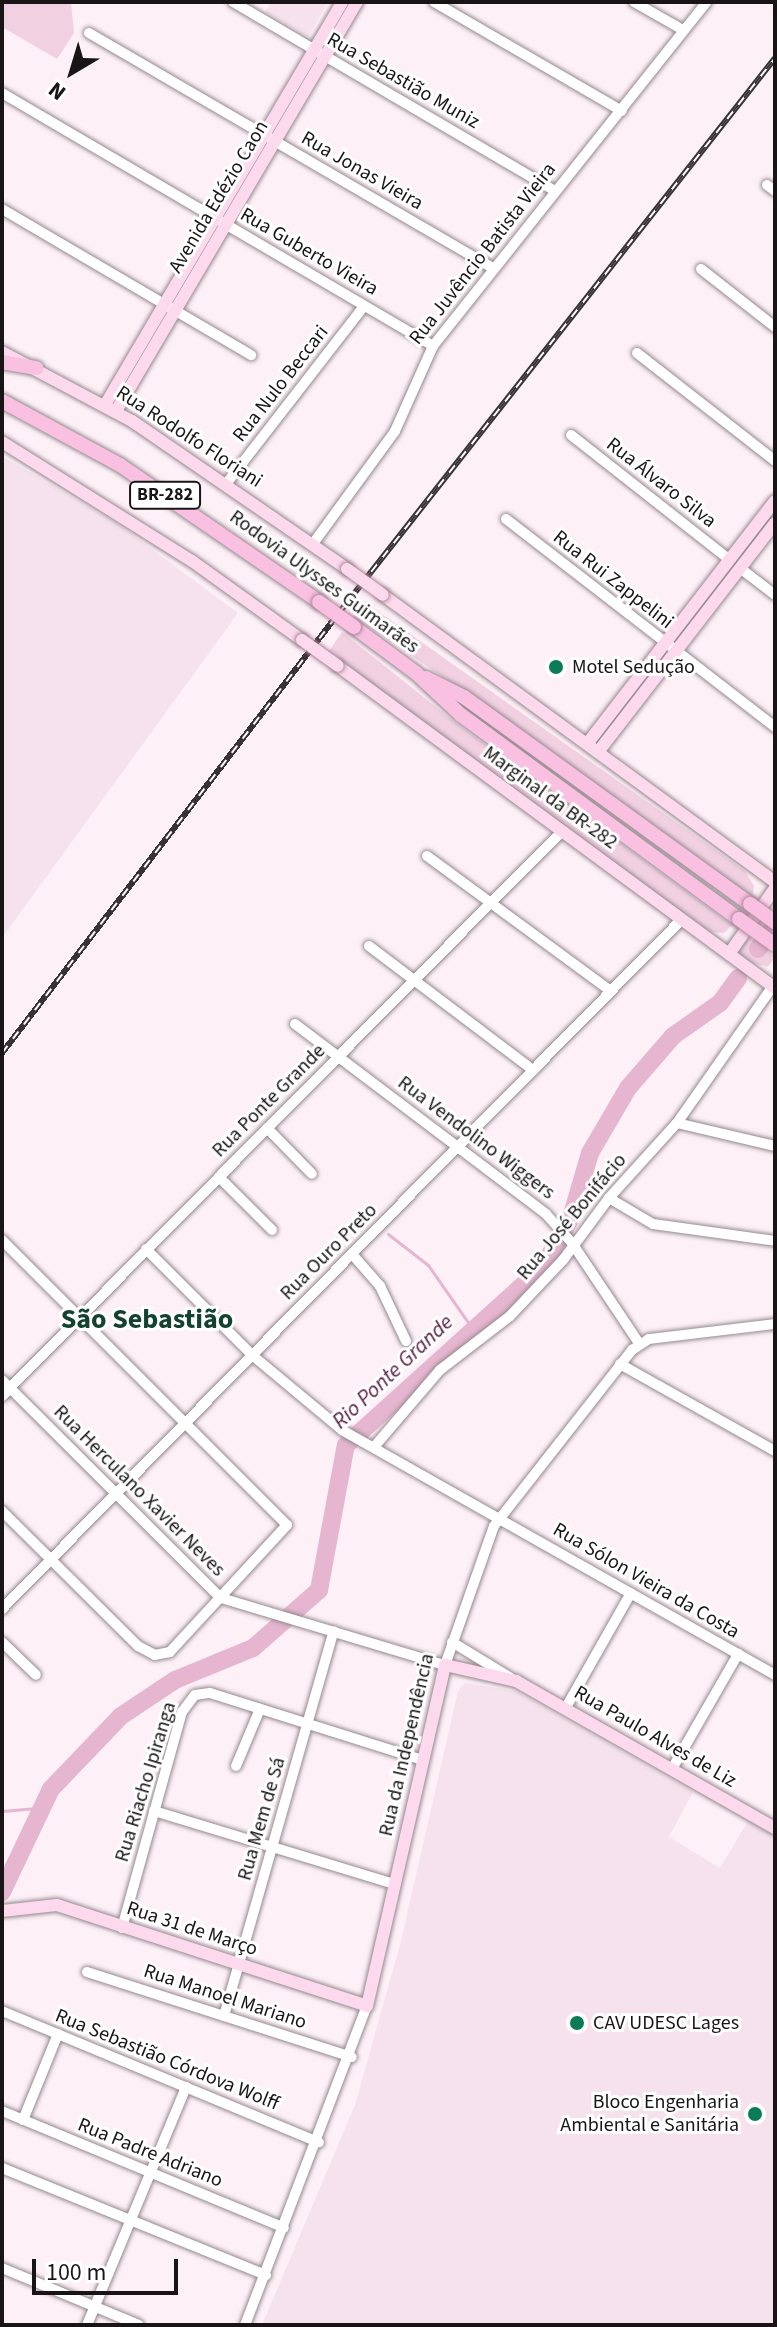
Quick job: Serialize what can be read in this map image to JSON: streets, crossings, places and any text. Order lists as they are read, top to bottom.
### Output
{
  "streets": {
    "highway": ["BR-282", "Rodovia Ulysses Guimarães"],
    "main road": [
      "Avenida Edézio Caon",
      "Rua Rodolfo Floriani",
      "Marginal da BR-282",
      "Rua Paulo Alves de Liz",
      "Rua da Independência",
      "Rua 31 de Março"
    ],
    "street": [
      "Rua Sebastião Muniz",
      "Rua Jonas Vieira",
      "Rua Guberto Vieira",
      "Rua Juvêncio Batista Vieira",
      "Rua Nulo Beccari",
      "Rua Álvaro Silva",
      "Rua Rui Zappelini",
      "Rua Ponte Grande",
      "Rua Vendolino Wiggers",
      "Rua José Bonifácio",
      "Rua Ouro Preto",
      "Rua Herculano Xavier Neves",
      "Rua Sólon Vieira da Costa",
      "Rua Riacho Ipiranga",
      "Rua Mem de Sá",
      "Rua Manoel Mariano",
      "Rua Sebastião Córdova Wolff",
      "Rua Padre Adriano"
    ]
  },
  "crossings": [
    ["Rua Sebastião Muniz", "Avenida Edézio Caon"],
    ["Rua Sebastião Muniz", "Rua Juvêncio Batista Vieira"],
    ["Rua Jonas Vieira", "Avenida Edézio Caon"],
    ["Rua Jonas Vieira", "Rua Juvêncio Batista Vieira"],
    ["Avenida Edézio Caon", "Rua Guberto Vieira"],
    ["Avenida Edézio Caon", "Rua Rodolfo Floriani"],
    ["Rua Guberto Vieira", "Rua Juvêncio Batista Vieira"],
    ["Rua Guberto Vieira", "Rua Nulo Beccari"],
    ["Rua Juvêncio Batista Vieira", "Rua Rodolfo Floriani"],
    ["Rua Nulo Beccari", "Rua Rodolfo Floriani"],
    ["Marginal da BR-282", "Rua Ponte Grande"],
    ["Marginal da BR-282", "Rua José Bonifácio"],
    ["Marginal da BR-282", "Rua Ouro Preto"],
    ["Rua Ponte Grande", "Rua Vendolino Wiggers"],
    ["Rua Ponte Grande", "Rua Herculano Xavier Neves"],
    ["Rua Ponte Grande", "Rua Sólon Vieira da Costa"],
    ["Rua Vendolino Wiggers", "Rua José Bonifácio"],
    ["Rua Vendolino Wiggers", "Rua Ouro Preto"],
    ["Rua Vendolino Wiggers", "Rua da Independência"],
    ["Rua José Bonifácio", "Rua Sólon Vieira da Costa"],
    ["Rua Ouro Preto", "Rua Herculano Xavier Neves"],
    ["Rua Ouro Preto", "Rua Sólon Vieira da Costa"],
    ["Rua Herculano Xavier Neves", "Rua Paulo Alves de Liz"],
    ["Rua Herculano Xavier Neves", "Rua da Independência"],
    ["Rua Herculano Xavier Neves", "Rua Mem de Sá"],
    ["Rua Sólon Vieira da Costa", "Rua da Independência"],
    ["Rua Paulo Alves de Liz", "Rua da Independência"],
    ["Rua da Independência", "Rua 31 de Março"],
    ["Rua da Independência", "Rua Manoel Mariano"],
    ["Rua da Independência", "Rua Sebastião Córdova Wolff"],
    ["Rua da Independência", "Rua Padre Adriano"],
    ["Rua Riacho Ipiranga", "Rua 31 de Março"],
    ["Rua Mem de Sá", "Rua 31 de Março"],
    ["Rua Mem de Sá", "Rua Manoel Mariano"]
  ],
  "districts": ["São Sebastião"],
  "water": ["Rio Ponte Grande"],
  "places": ["Motel Sedução", "CAV UDESC Lages", "Bloco Engenharia Ambiental e Sanitária"],
  "scale_bar": "100 m",
  "north": "bottom left"
}
